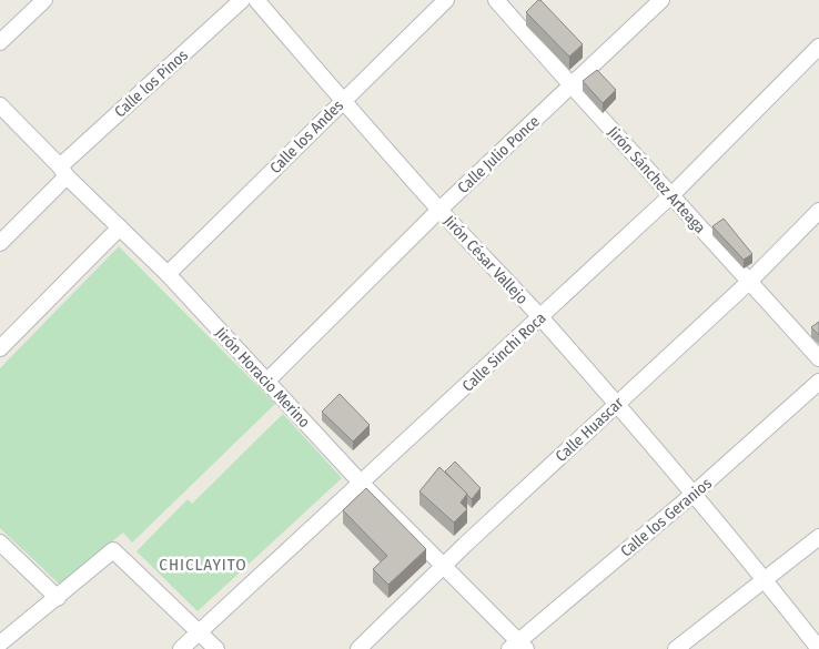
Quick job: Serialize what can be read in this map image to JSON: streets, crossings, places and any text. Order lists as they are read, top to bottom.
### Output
{
  "streets": {
    "street": [
      "Calle los Pinos",
      "Calle los Andes",
      "Calle Julio Ponce",
      "Jirón Sánchez Arteaga",
      "Jirón César Vallejo",
      "Calle Sinchi Roca",
      "Jirón Horacio Merino",
      "Calle Huascar",
      "Calle los Geranios"
    ]
  },
  "crossings": [
    ["Calle los Pinos", "Jirón Horacio Merino"],
    ["Calle los Andes", "Jirón César Vallejo"],
    ["Calle los Andes", "Jirón Horacio Merino"],
    ["Calle Julio Ponce", "Jirón Sánchez Arteaga"],
    ["Calle Julio Ponce", "Jirón César Vallejo"],
    ["Calle Julio Ponce", "Jirón Horacio Merino"],
    ["Jirón Sánchez Arteaga", "Calle Sinchi Roca"],
    ["Jirón Sánchez Arteaga", "Calle Huascar"],
    ["Jirón César Vallejo", "Calle Sinchi Roca"],
    ["Jirón César Vallejo", "Calle Huascar"],
    ["Jirón César Vallejo", "Calle los Geranios"],
    ["Calle Sinchi Roca", "Jirón Horacio Merino"],
    ["Jirón Horacio Merino", "Calle Huascar"],
    ["Jirón Horacio Merino", "Calle los Geranios"]
  ],
  "districts": ["CHICLAYITO"]
}
